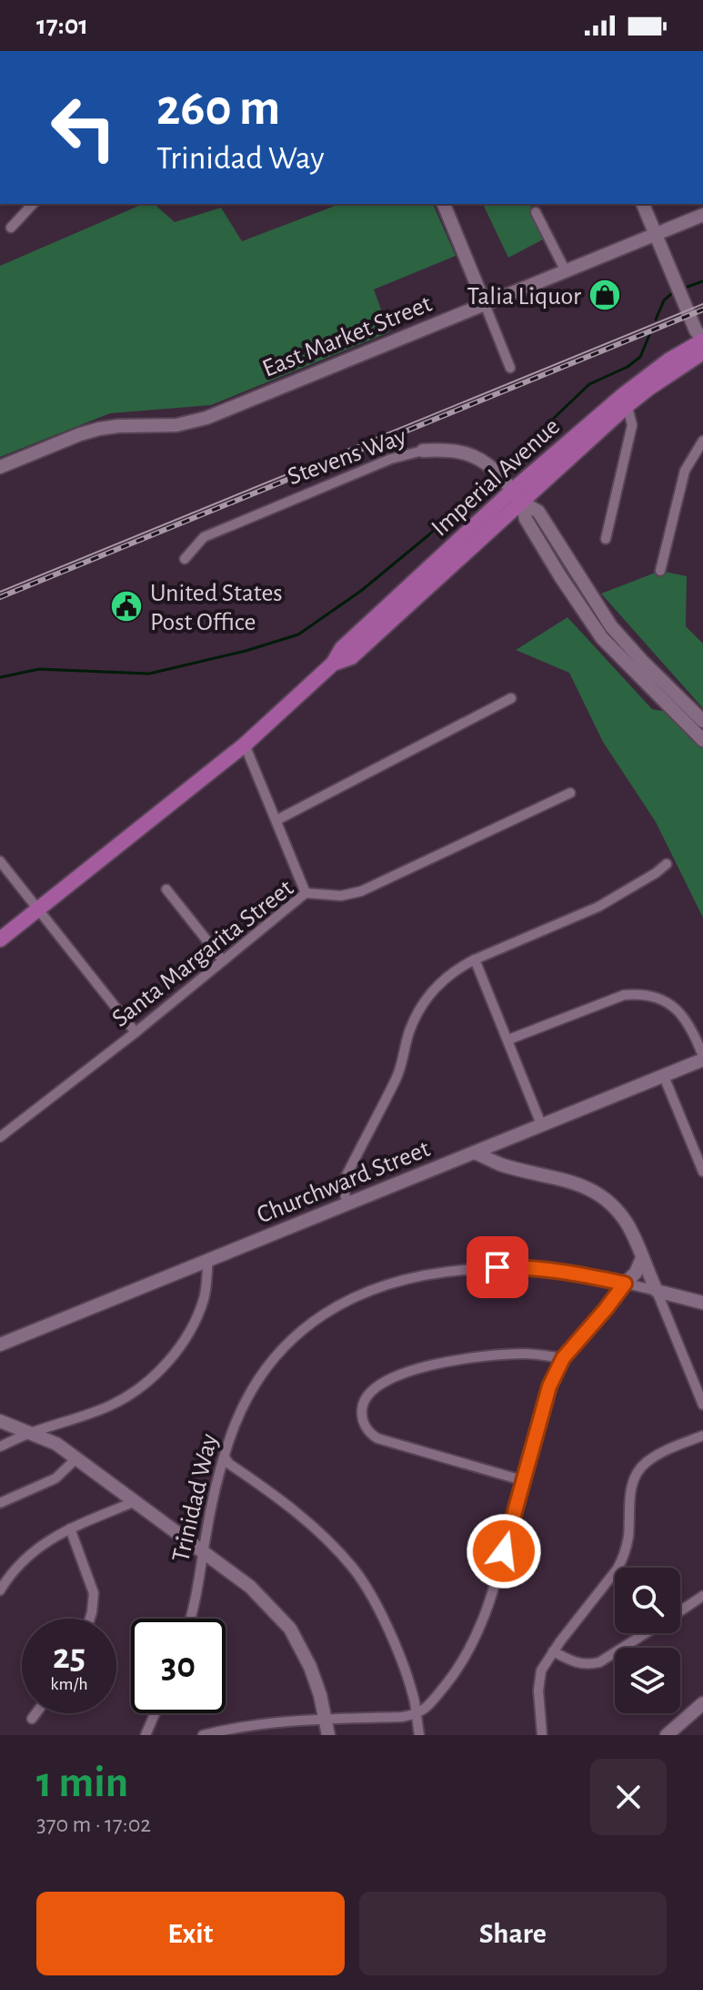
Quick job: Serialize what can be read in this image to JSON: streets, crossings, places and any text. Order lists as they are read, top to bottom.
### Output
{
  "streets": {
    "main road": ["Imperial Avenue"],
    "street": [
      "East Market Street",
      "Stevens Way",
      "Santa Margarita Street",
      "Churchward Street",
      "Trinidad Way"
    ]
  },
  "crossings": [
    ["Stevens Way", "Imperial Avenue"]
  ],
  "places": {
    "shop": ["Talia Liquor"],
    "public building": ["United States Post Office"]
  },
  "page": {
    "status": "17:01",
    "turn": ["260 m", "Trinidad Way"],
    "speed": "25 km/h",
    "limit": "30",
    "heading": ["1 min", "370 m · 17:02"],
    "buttons": ["Exit", "Share"]
  }
}
